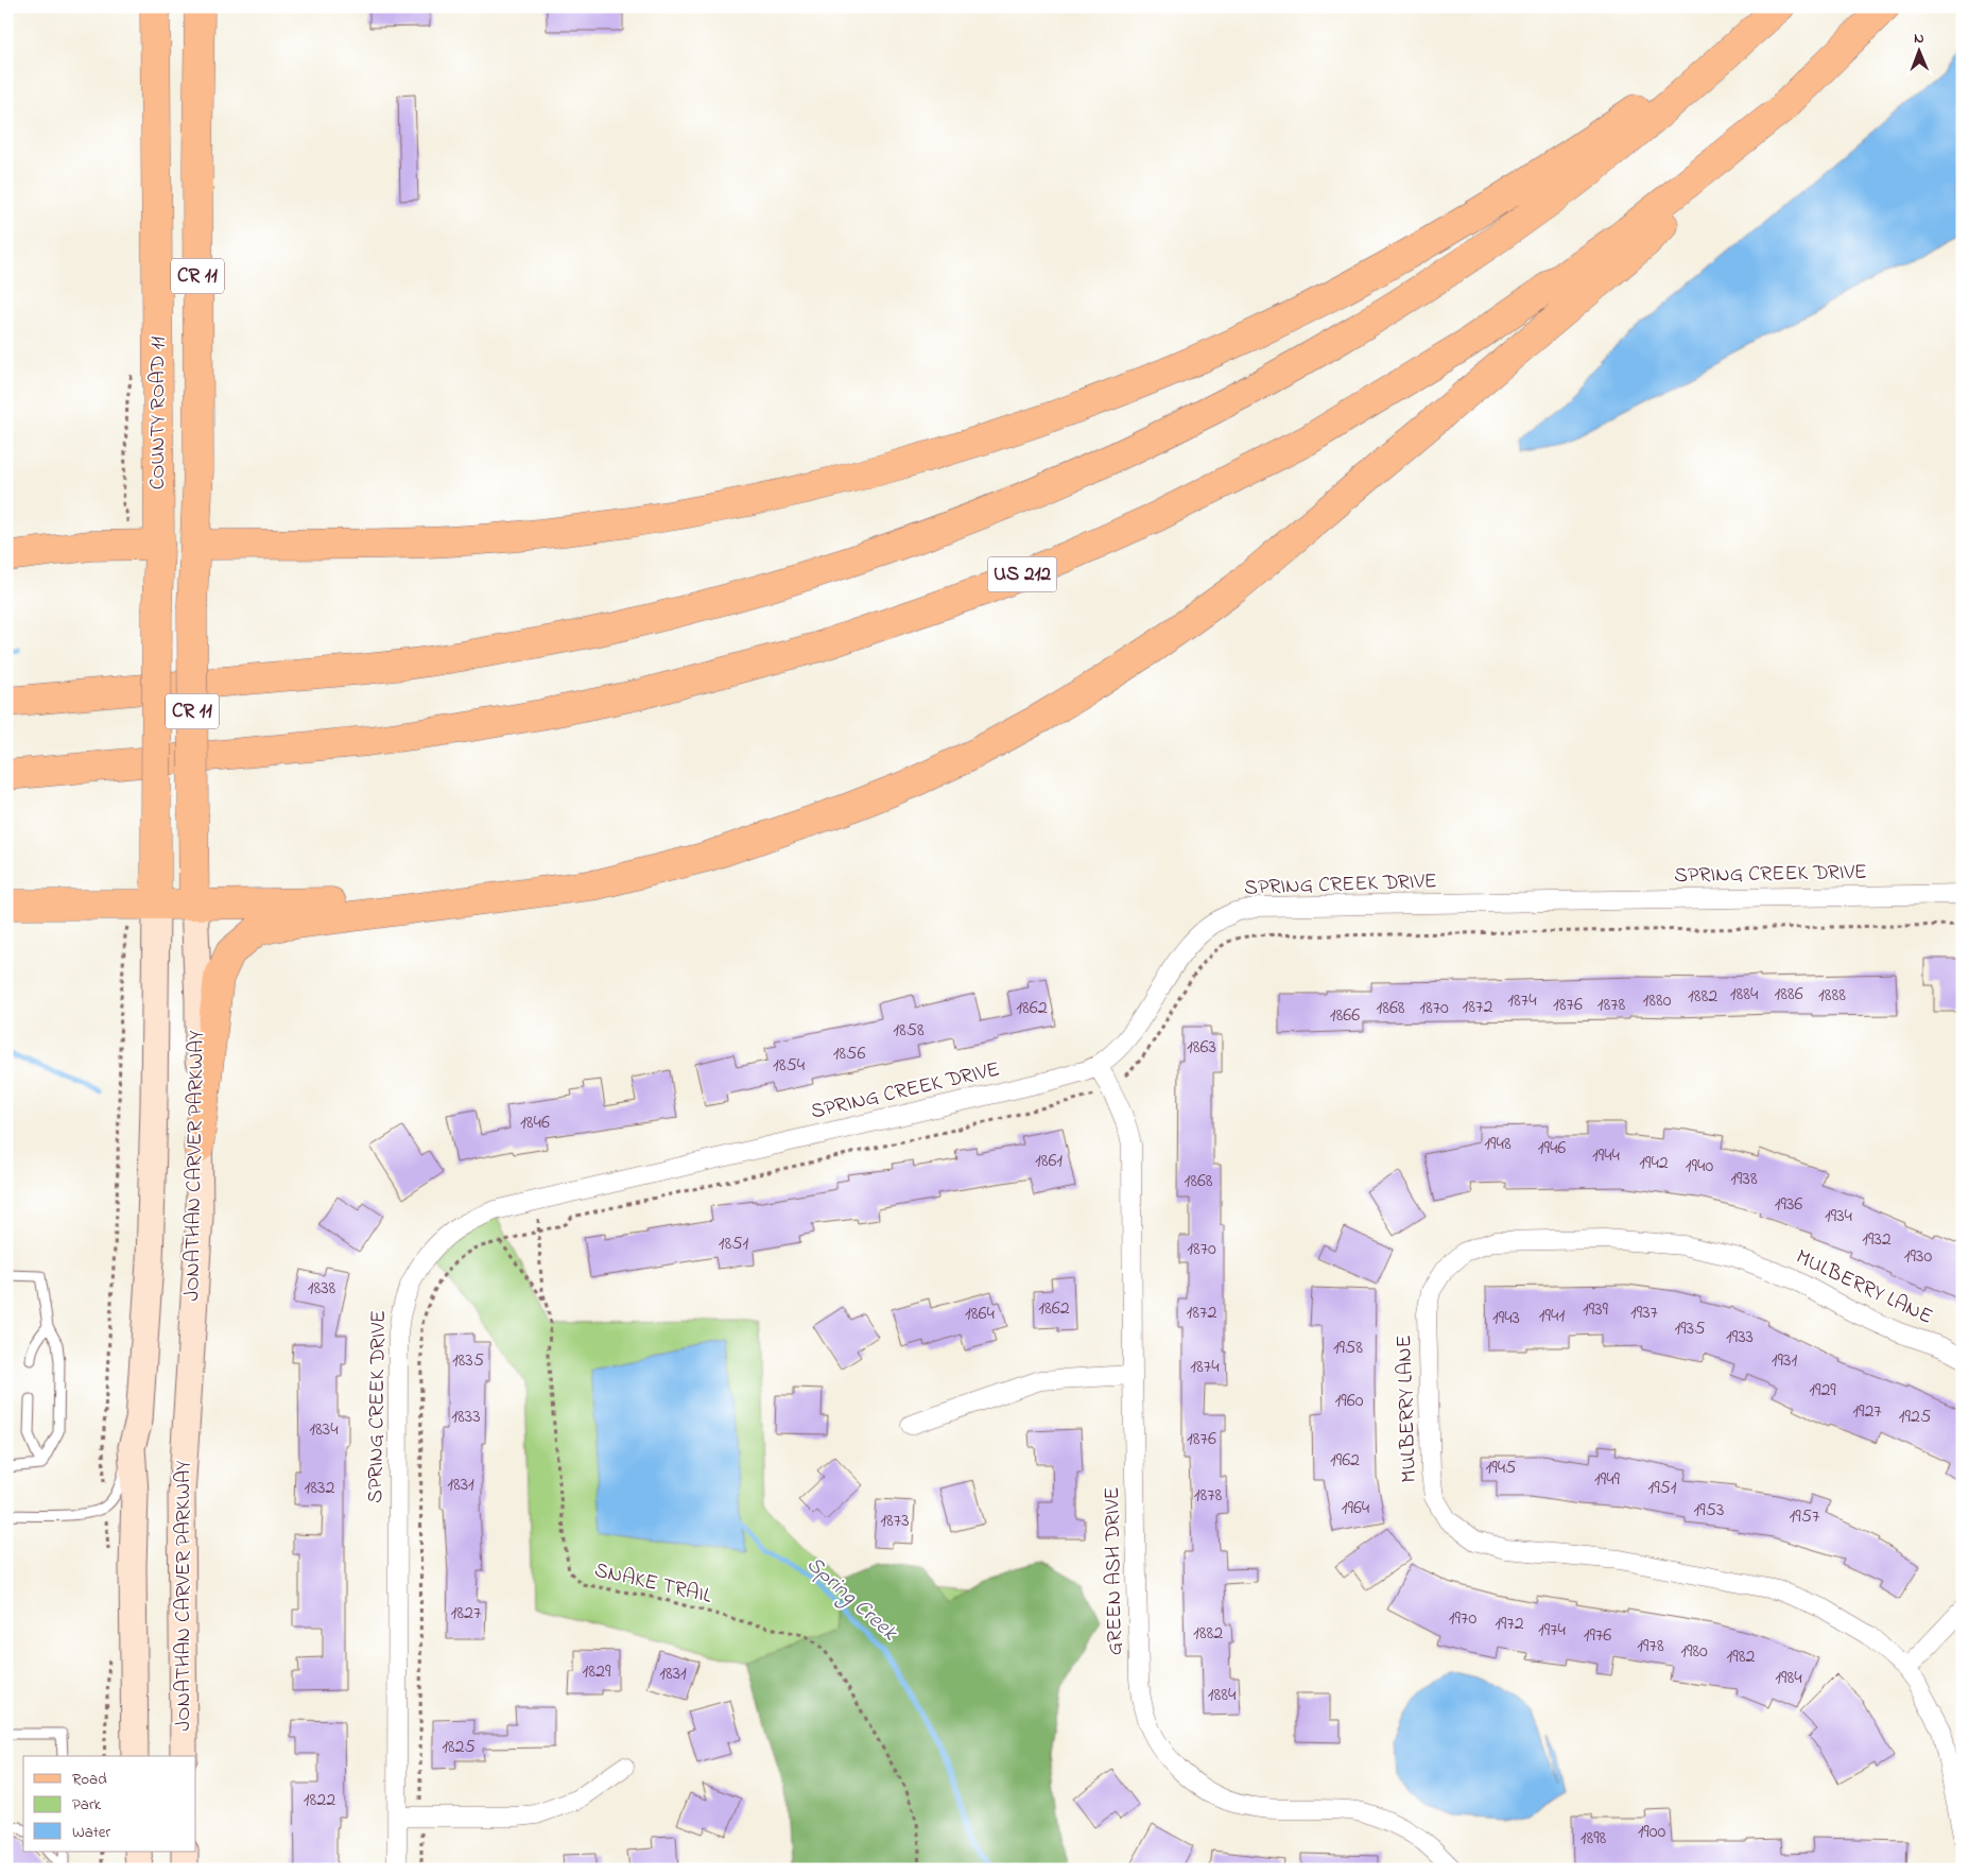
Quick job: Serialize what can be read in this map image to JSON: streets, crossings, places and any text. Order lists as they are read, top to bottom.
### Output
{
  "streets": {
    "main road": [
      "CR 11",
      "COUNTY ROAD 11",
      "US 212",
      "JONATHAN CARVER PARKWAY"
    ],
    "street": ["SPRING CREEK DRIVE", "MULBERRY LANE", "GREEN ASH DRIVE"],
    "path": ["SNAKE TRAIL"]
  },
  "crossings": [
    ["COUNTY ROAD 11", "JONATHAN CARVER PARKWAY"],
    ["SPRING CREEK DRIVE", "GREEN ASH DRIVE"],
    ["SPRING CREEK DRIVE", "SNAKE TRAIL"]
  ],
  "water": ["Spring Creek"],
  "house_numbers": [
    "1884",
    "1886",
    "1888",
    "1882",
    "1874",
    "1880",
    "1876",
    "1878",
    "1872",
    "1862",
    "1868",
    "1870",
    "1866",
    "1858",
    "1863",
    "1856",
    "1854",
    "1846",
    "1948",
    "1946",
    "1944",
    "1861",
    "1942",
    "1940",
    "1938",
    "1868",
    "1936",
    "1934",
    "1932",
    "1851",
    "1870",
    "1930",
    "1838",
    "1862",
    "1939",
    "1872",
    "1937",
    "1864",
    "1941",
    "1943",
    "1935",
    "1933",
    "1958",
    "1835",
    "1931",
    "1874",
    "1929",
    "1960",
    "1927",
    "1833",
    "1925",
    "1834",
    "1876",
    "1962",
    "1945",
    "1949",
    "1831",
    "1832",
    "1951",
    "1878",
    "1964",
    "1953",
    "1957",
    "1873",
    "1827",
    "1970",
    "1972",
    "1974",
    "1882",
    "1976",
    "1978",
    "1980",
    "1982",
    "1829",
    "1831",
    "1984",
    "1884",
    "1825",
    "1822",
    "1900",
    "1898"
  ],
  "legend": ["Road", "Park", "Water"],
  "north": "top"
}
